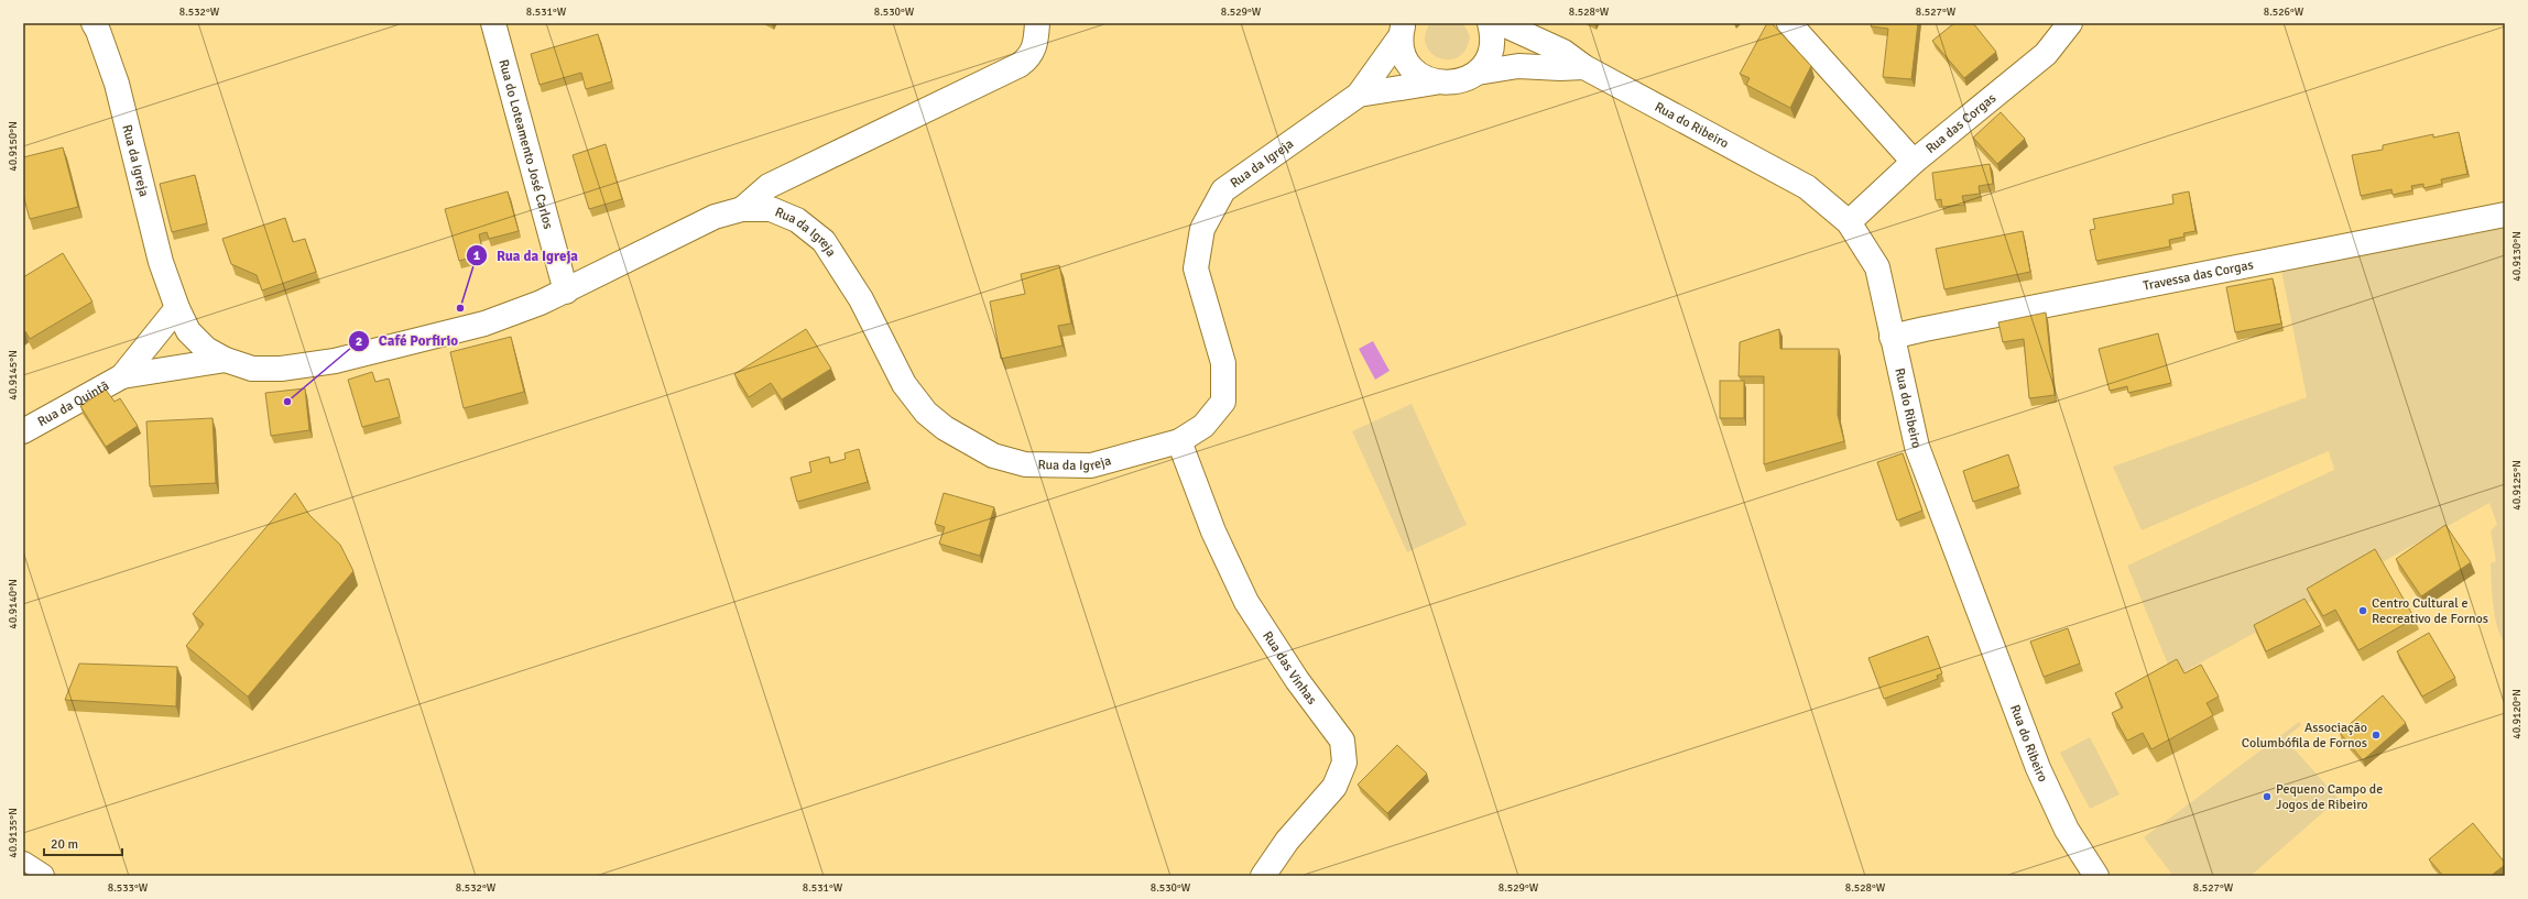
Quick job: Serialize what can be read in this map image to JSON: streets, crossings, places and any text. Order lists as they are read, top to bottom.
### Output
{
  "streets": {
    "main road": [
      "Rua das Corgas",
      "Rua do Ribeiro",
      "Rua do Loteamento José Carlos",
      "Rua da Igreja",
      "Travessa das Corgas",
      "Rua da Quintã",
      "Rua das Vinhas"
    ]
  },
  "crossings": [
    ["Rua das Corgas", "Rua do Ribeiro"],
    ["Rua do Ribeiro", "Travessa das Corgas"],
    ["Rua do Loteamento José Carlos", "Rua da Igreja"],
    ["Rua da Igreja", "Rua da Quintã"],
    ["Rua da Igreja", "Rua das Vinhas"]
  ],
  "places": [
    "Rua da Igreja",
    "Café Porfirio",
    "Centro Cultural e Recreativo de Fornos",
    "Associação Columbófila de Fornos",
    "Pequeno Campo de Jogos de Ribeiro"
  ],
  "scale_bar": "20 m",
  "coordinates": [
    "8.532°W",
    "8.531°W",
    "8.530°W",
    "8.529°W",
    "8.528°W",
    "8.527°W",
    "8.526°W",
    "40.9150°N",
    "40.9130°N",
    "40.9145°N",
    "40.9125°N",
    "40.9140°N",
    "40.9120°N",
    "40.9135°N",
    "8.533°W"
  ]
}
